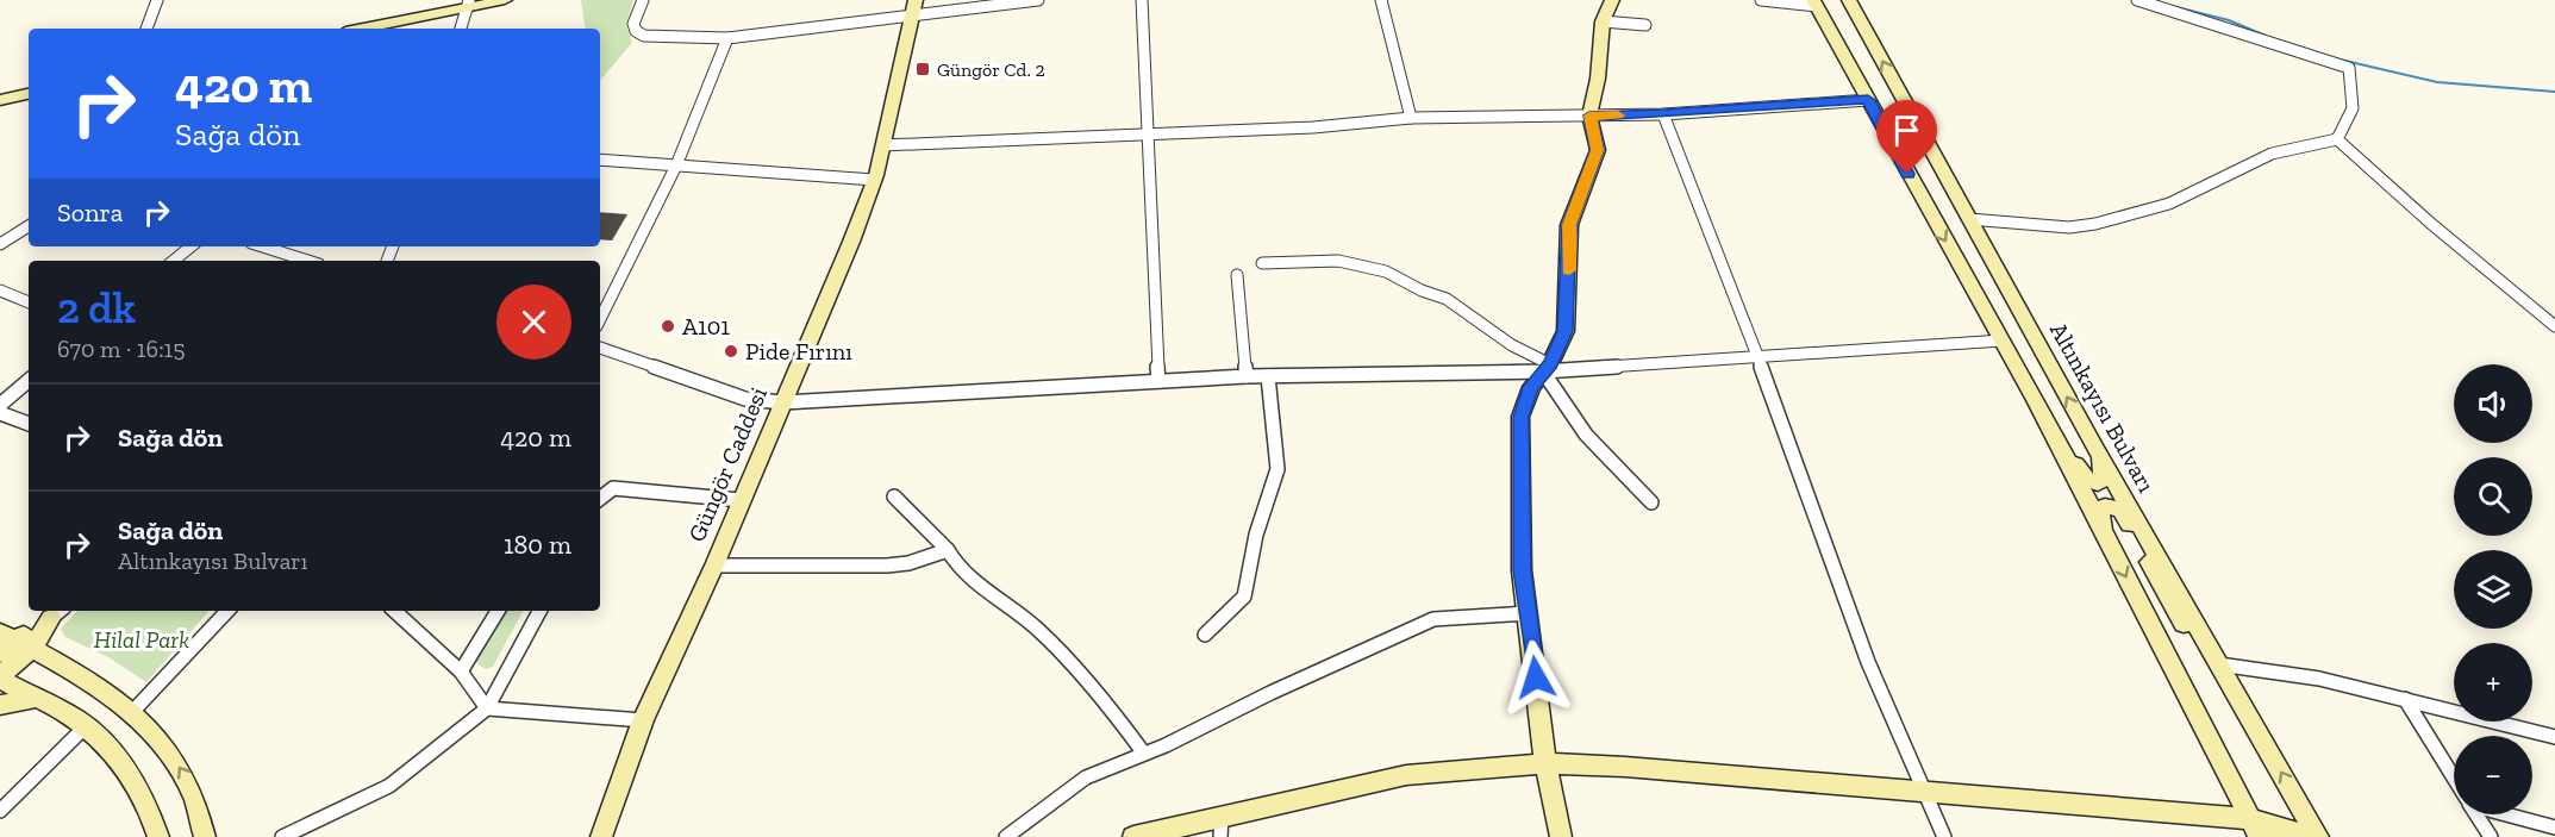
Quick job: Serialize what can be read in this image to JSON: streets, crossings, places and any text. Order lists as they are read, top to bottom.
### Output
{
  "streets": {
    "main road": ["Altınkayısı Bulvarı", "Güngör Caddesi"]
  },
  "parks": ["Hilal Park"],
  "places": {
    "transit": ["Güngör Cd. 2"],
    "other": ["A101", "Pide Fırını"]
  },
  "page": {
    "turn": ["420 m", "Sağa dön"],
    "then": "Sonra",
    "heading": ["2 dk", "670 m · 16:15"],
    "map_buttons": ["+", "−"],
    "list": [
      {
        "name": "Sağa dön",
        "value": "420 m"
      },
      {
        "name": "Sağa dön",
        "note": "Altınkayısı Bulvarı",
        "value": "180 m"
      }
    ]
  }
}
